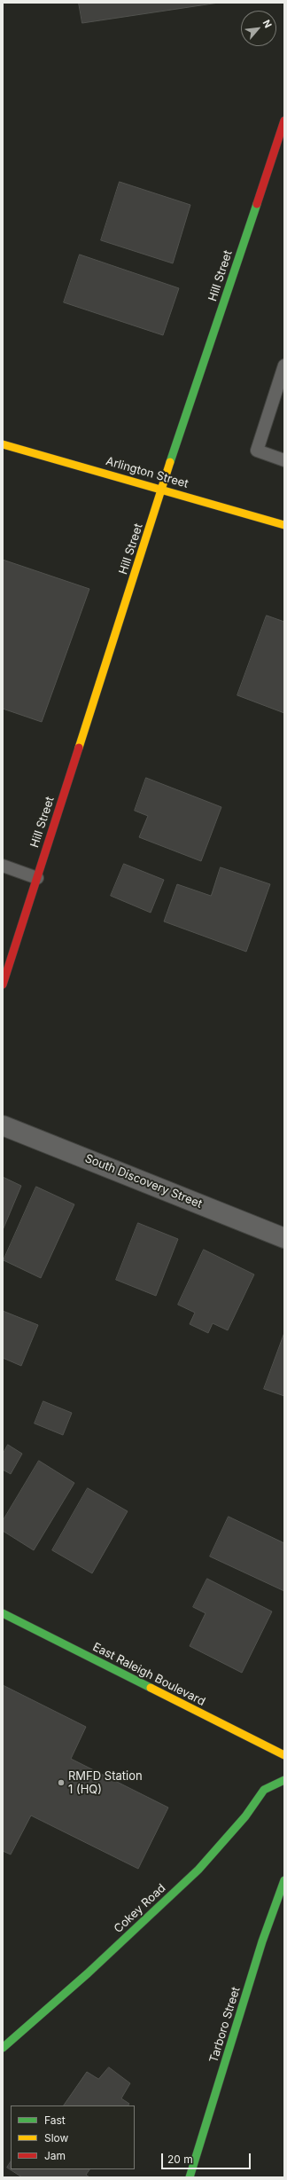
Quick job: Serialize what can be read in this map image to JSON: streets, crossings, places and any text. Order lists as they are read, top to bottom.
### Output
{
  "streets": {
    "street": [
      "Hill Street",
      "Arlington Street",
      "South Discovery Street",
      "East Raleigh Boulevard",
      "Cokey Road",
      "Tarboro Street"
    ]
  },
  "crossings": [
    ["Hill Street", "Arlington Street"]
  ],
  "places": ["RMFD Station 1 (HQ)"],
  "legend": ["Fast", "Slow", "Jam"],
  "scale_bar": "20 m",
  "north": "top right"
}
